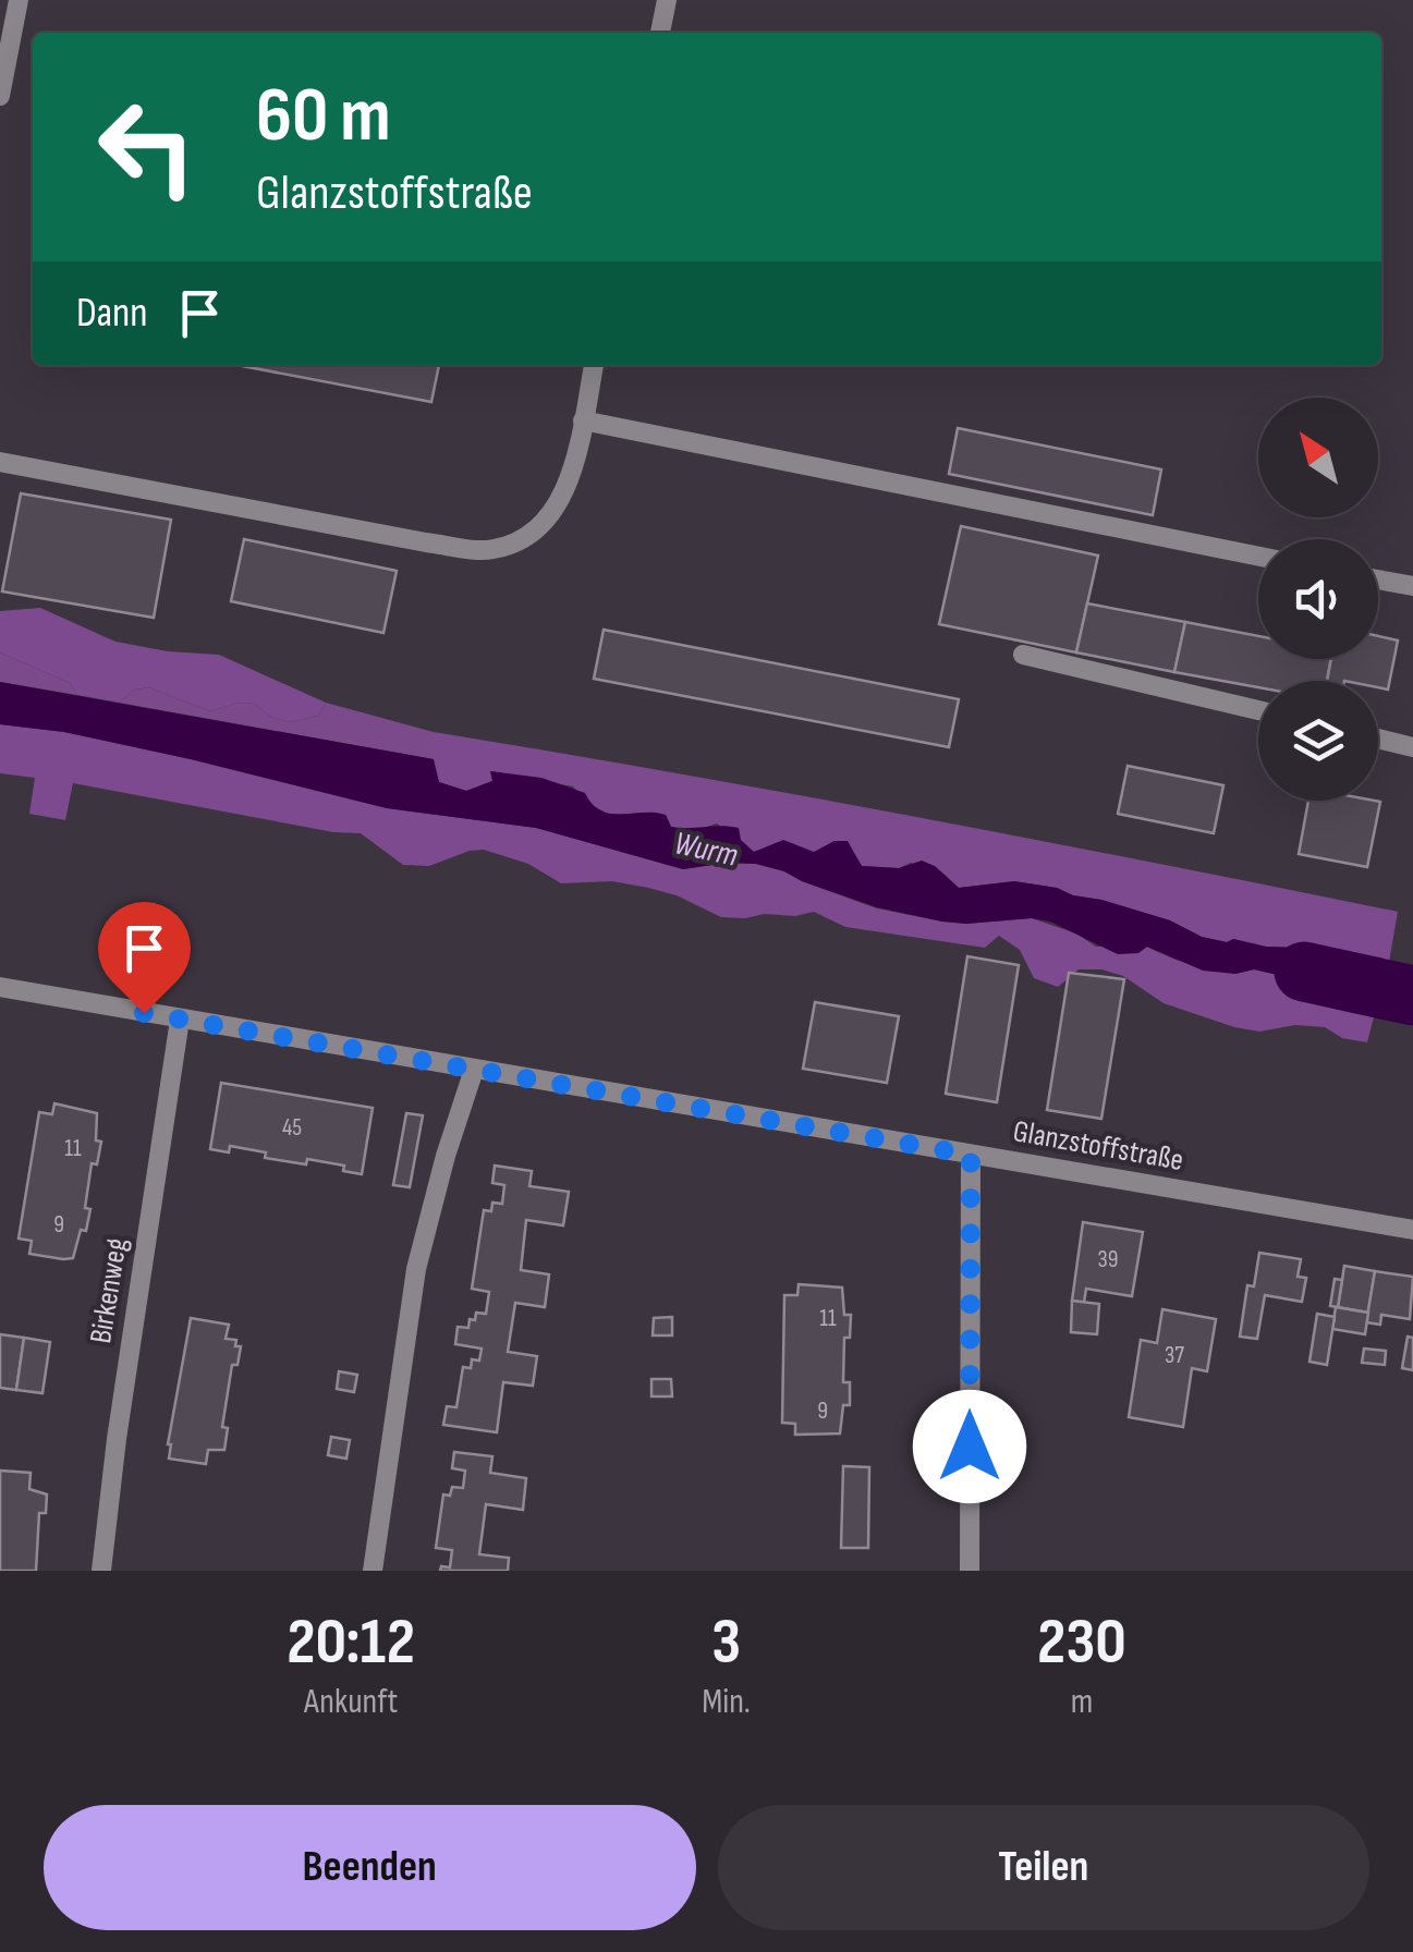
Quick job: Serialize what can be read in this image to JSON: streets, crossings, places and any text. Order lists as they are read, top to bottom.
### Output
{
  "streets": {
    "street": ["Glanzstoffstraße", "Birkenweg"]
  },
  "crossings": [
    ["Glanzstoffstraße", "Birkenweg"]
  ],
  "water": ["Wurm"],
  "house_numbers": [
    "45",
    "11",
    "9",
    "39",
    "11",
    "37",
    "9"
  ],
  "north": "top left",
  "page": {
    "turn": ["60 m", "Glanzstoffstraße"],
    "then": "Dann",
    "eta": [
      "20:12",
      "Ankunft",
      "3",
      "Min.",
      "230",
      "m"
    ],
    "buttons": ["Beenden", "Teilen"]
  }
}
